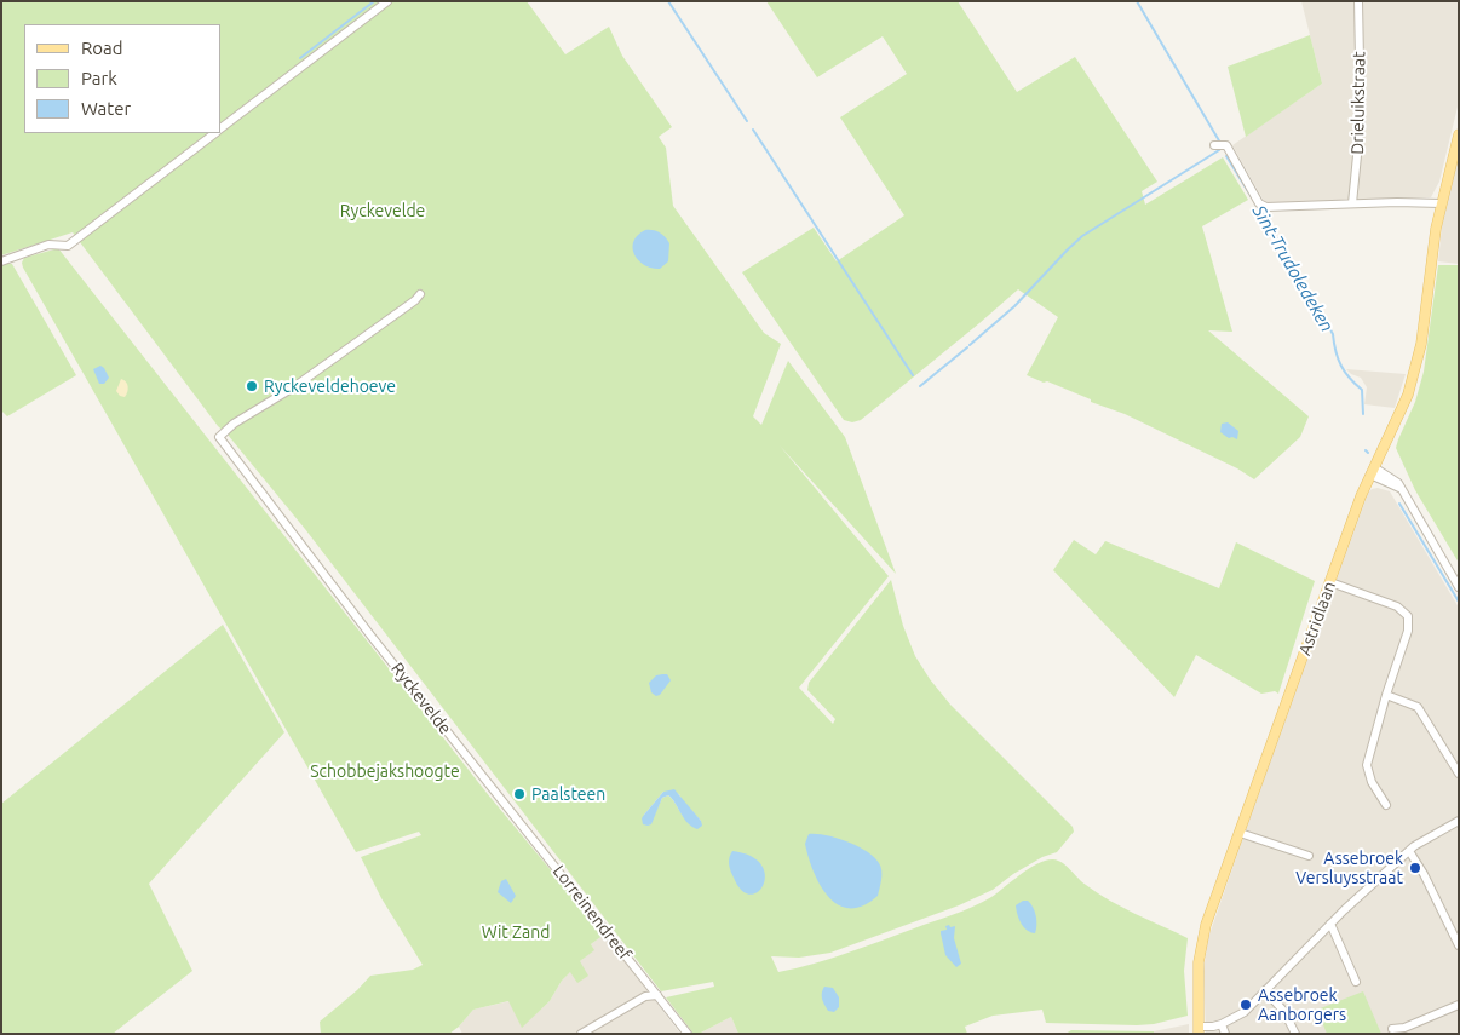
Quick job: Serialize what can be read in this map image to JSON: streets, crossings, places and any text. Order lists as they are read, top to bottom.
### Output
{
  "streets": {
    "main road": ["Astridlaan"],
    "street": ["Drieluikstraat", "Ryckevelde", "Lorreinendreef"]
  },
  "crossings": [
    ["Ryckevelde", "Lorreinendreef"]
  ],
  "water": ["Sint-Trudoledeken"],
  "parks": ["Ryckevelde", "Schobbejakshoogte", "Wit Zand"],
  "places": [
    "Ryckeveldehoeve",
    "Paalsteen",
    "Assebroek Versluysstraat",
    "Assebroek Aanborgers"
  ],
  "legend": ["Road", "Park", "Water"]
}
